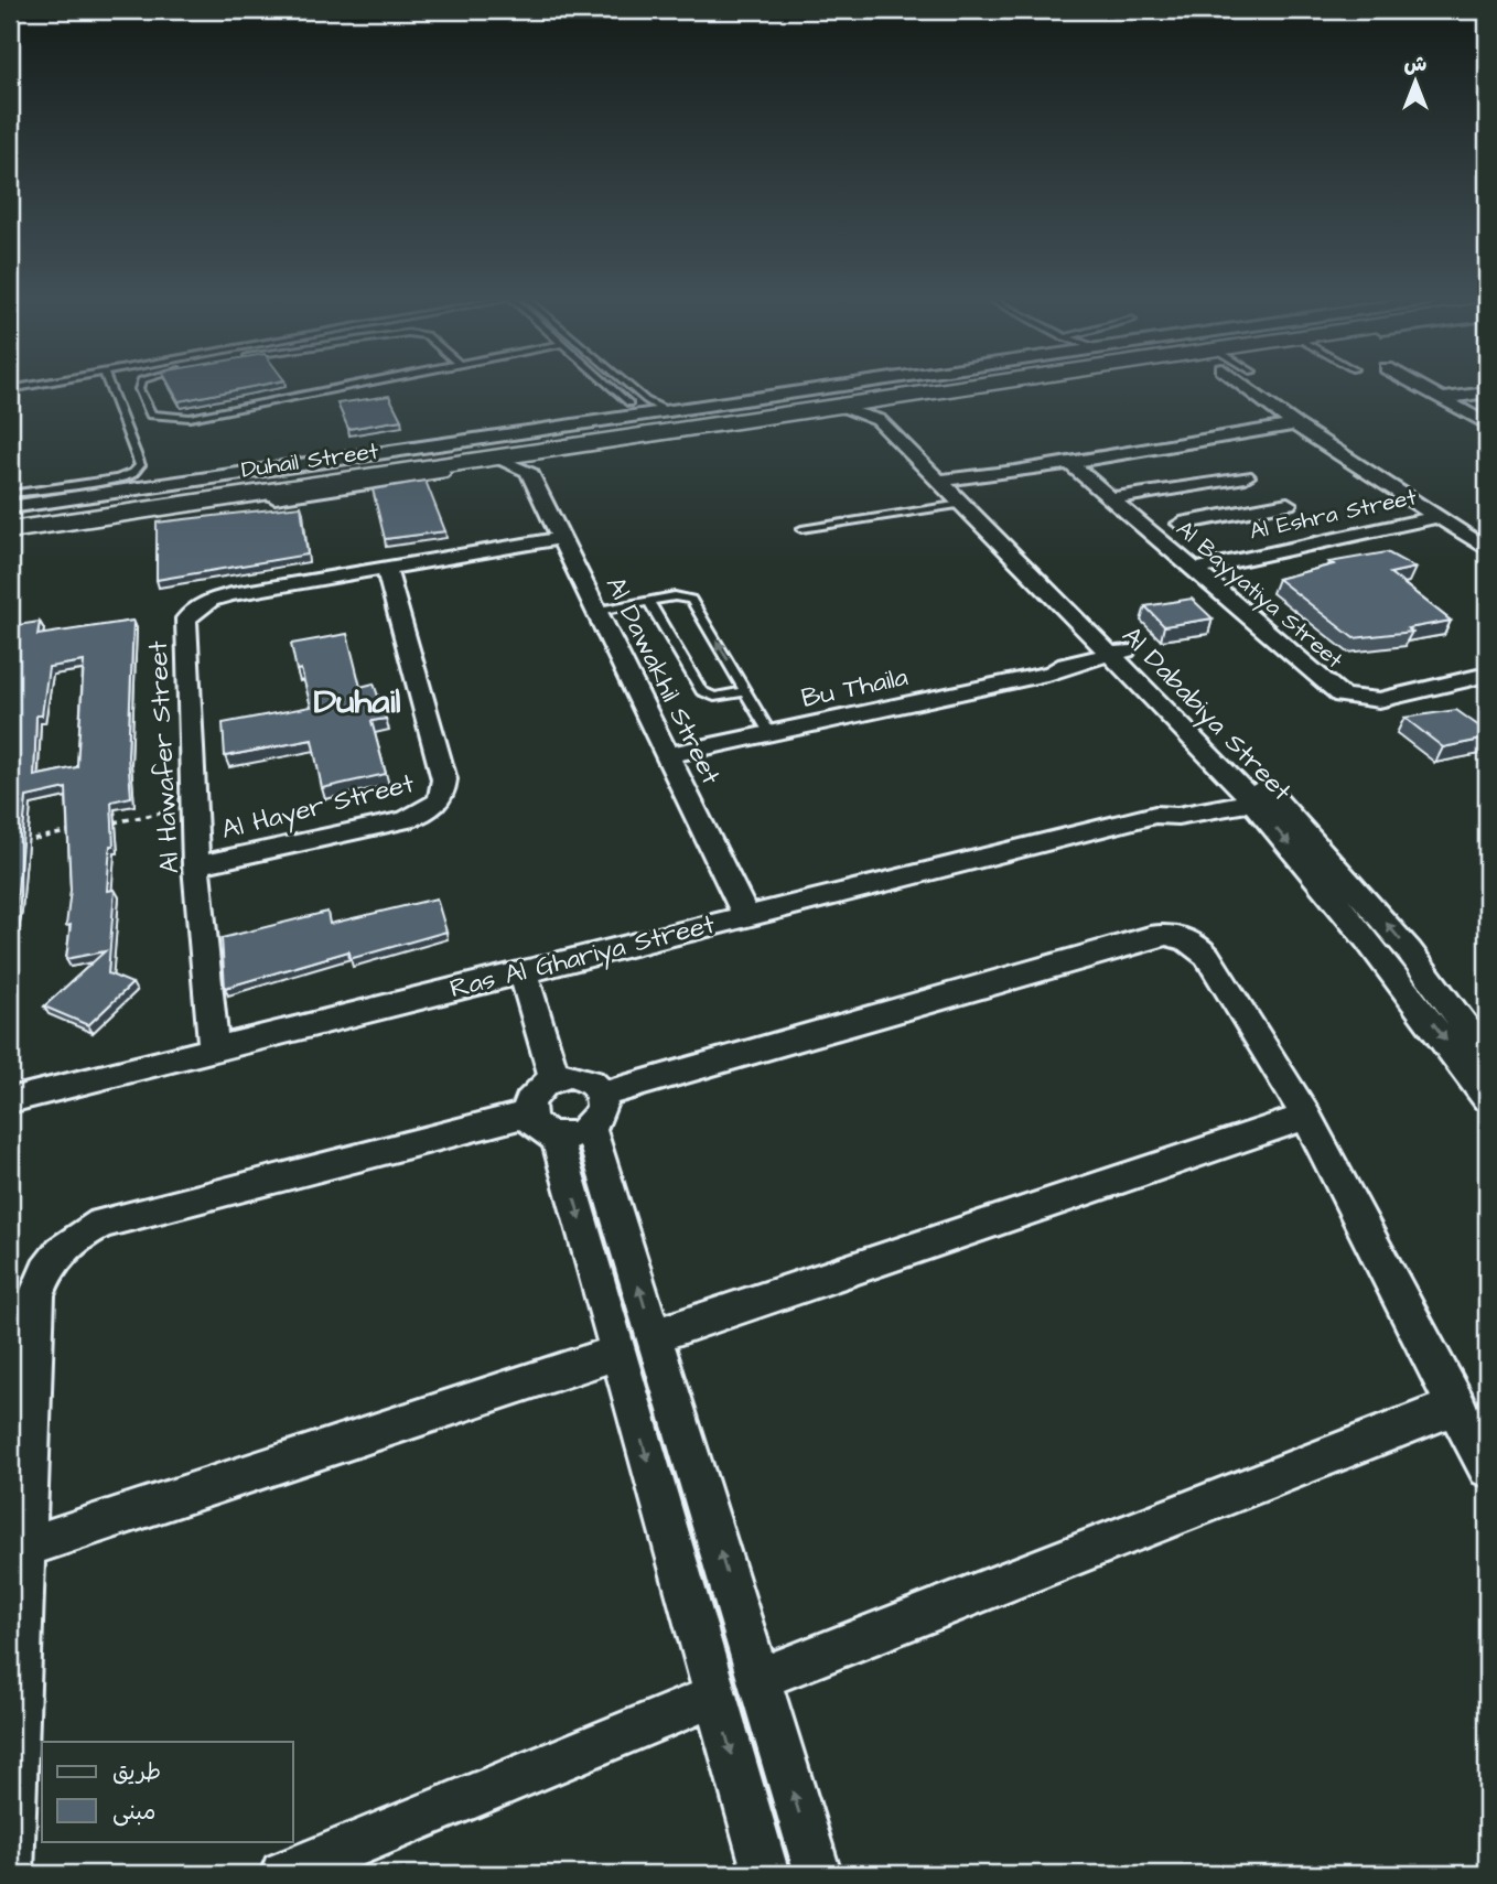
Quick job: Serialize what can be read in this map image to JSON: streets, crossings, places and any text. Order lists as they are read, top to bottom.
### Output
{
  "streets": {
    "main road": ["Duhail Street"],
    "street": [
      "Al Eshra Street",
      "Al Bayyatiya Street",
      "Al Dawakhil Street",
      "Bu Thaila",
      "Al Dababiya Street",
      "Al Hawafer Street",
      "Al Hayer Street",
      "Ras Al Ghariya Street"
    ]
  },
  "crossings": [
    ["Duhail Street", "Al Dawakhil Street"],
    ["Duhail Street", "Al Dababiya Street"],
    ["Al Eshra Street", "Al Bayyatiya Street"],
    ["Al Dawakhil Street", "Bu Thaila"],
    ["Al Dawakhil Street", "Al Hawafer Street"],
    ["Al Dawakhil Street", "Ras Al Ghariya Street"],
    ["Bu Thaila", "Al Dababiya Street"],
    ["Al Dababiya Street", "Ras Al Ghariya Street"],
    ["Al Hawafer Street", "Al Hayer Street"],
    ["Al Hawafer Street", "Ras Al Ghariya Street"]
  ],
  "districts": ["Duhail"],
  "legend": ["طريق", "مبنى"],
  "north": "top"
}
